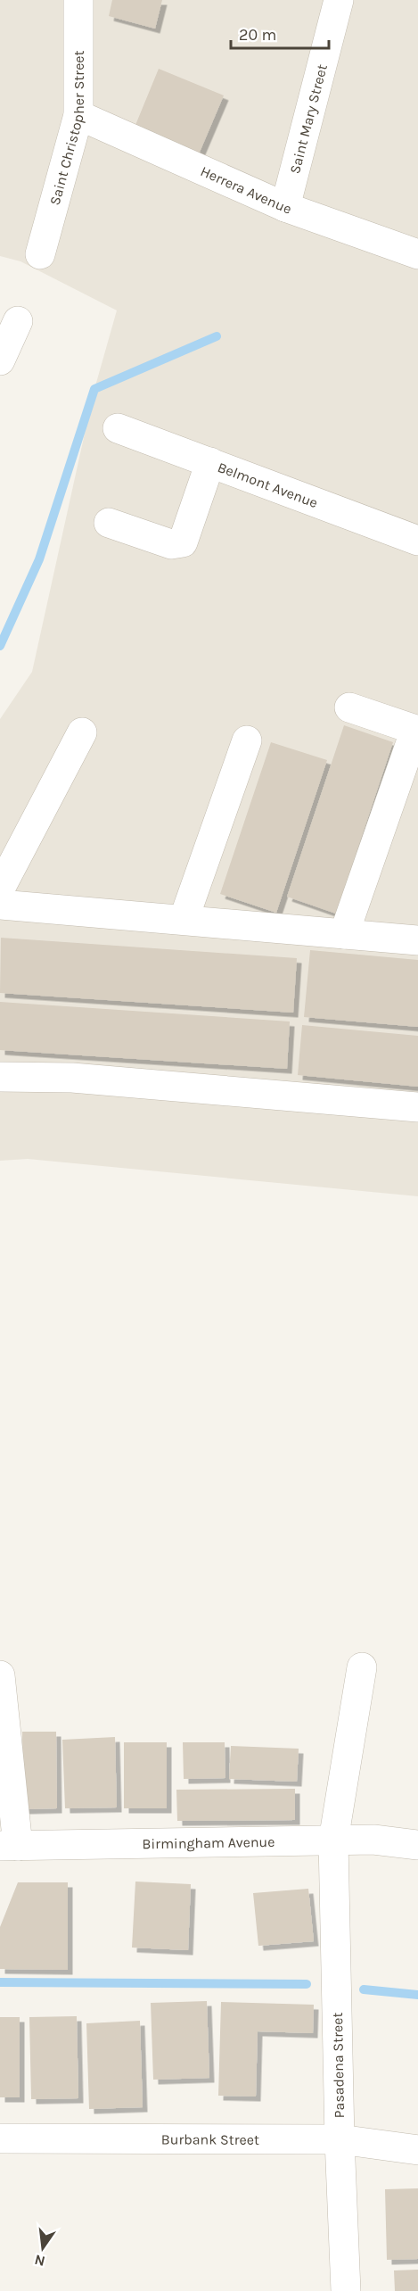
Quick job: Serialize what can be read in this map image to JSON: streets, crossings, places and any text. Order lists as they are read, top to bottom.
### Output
{
  "streets": {
    "street": [
      "Saint Mary Street",
      "Saint Christopher Street",
      "Herrera Avenue",
      "Belmont Avenue",
      "Birmingham Avenue",
      "Pasadena Street",
      "Burbank Street"
    ]
  },
  "crossings": [
    ["Saint Mary Street", "Herrera Avenue"],
    ["Saint Christopher Street", "Herrera Avenue"],
    ["Birmingham Avenue", "Pasadena Street"],
    ["Pasadena Street", "Burbank Street"]
  ],
  "scale_bar": "20 m",
  "north": "bottom"
}
